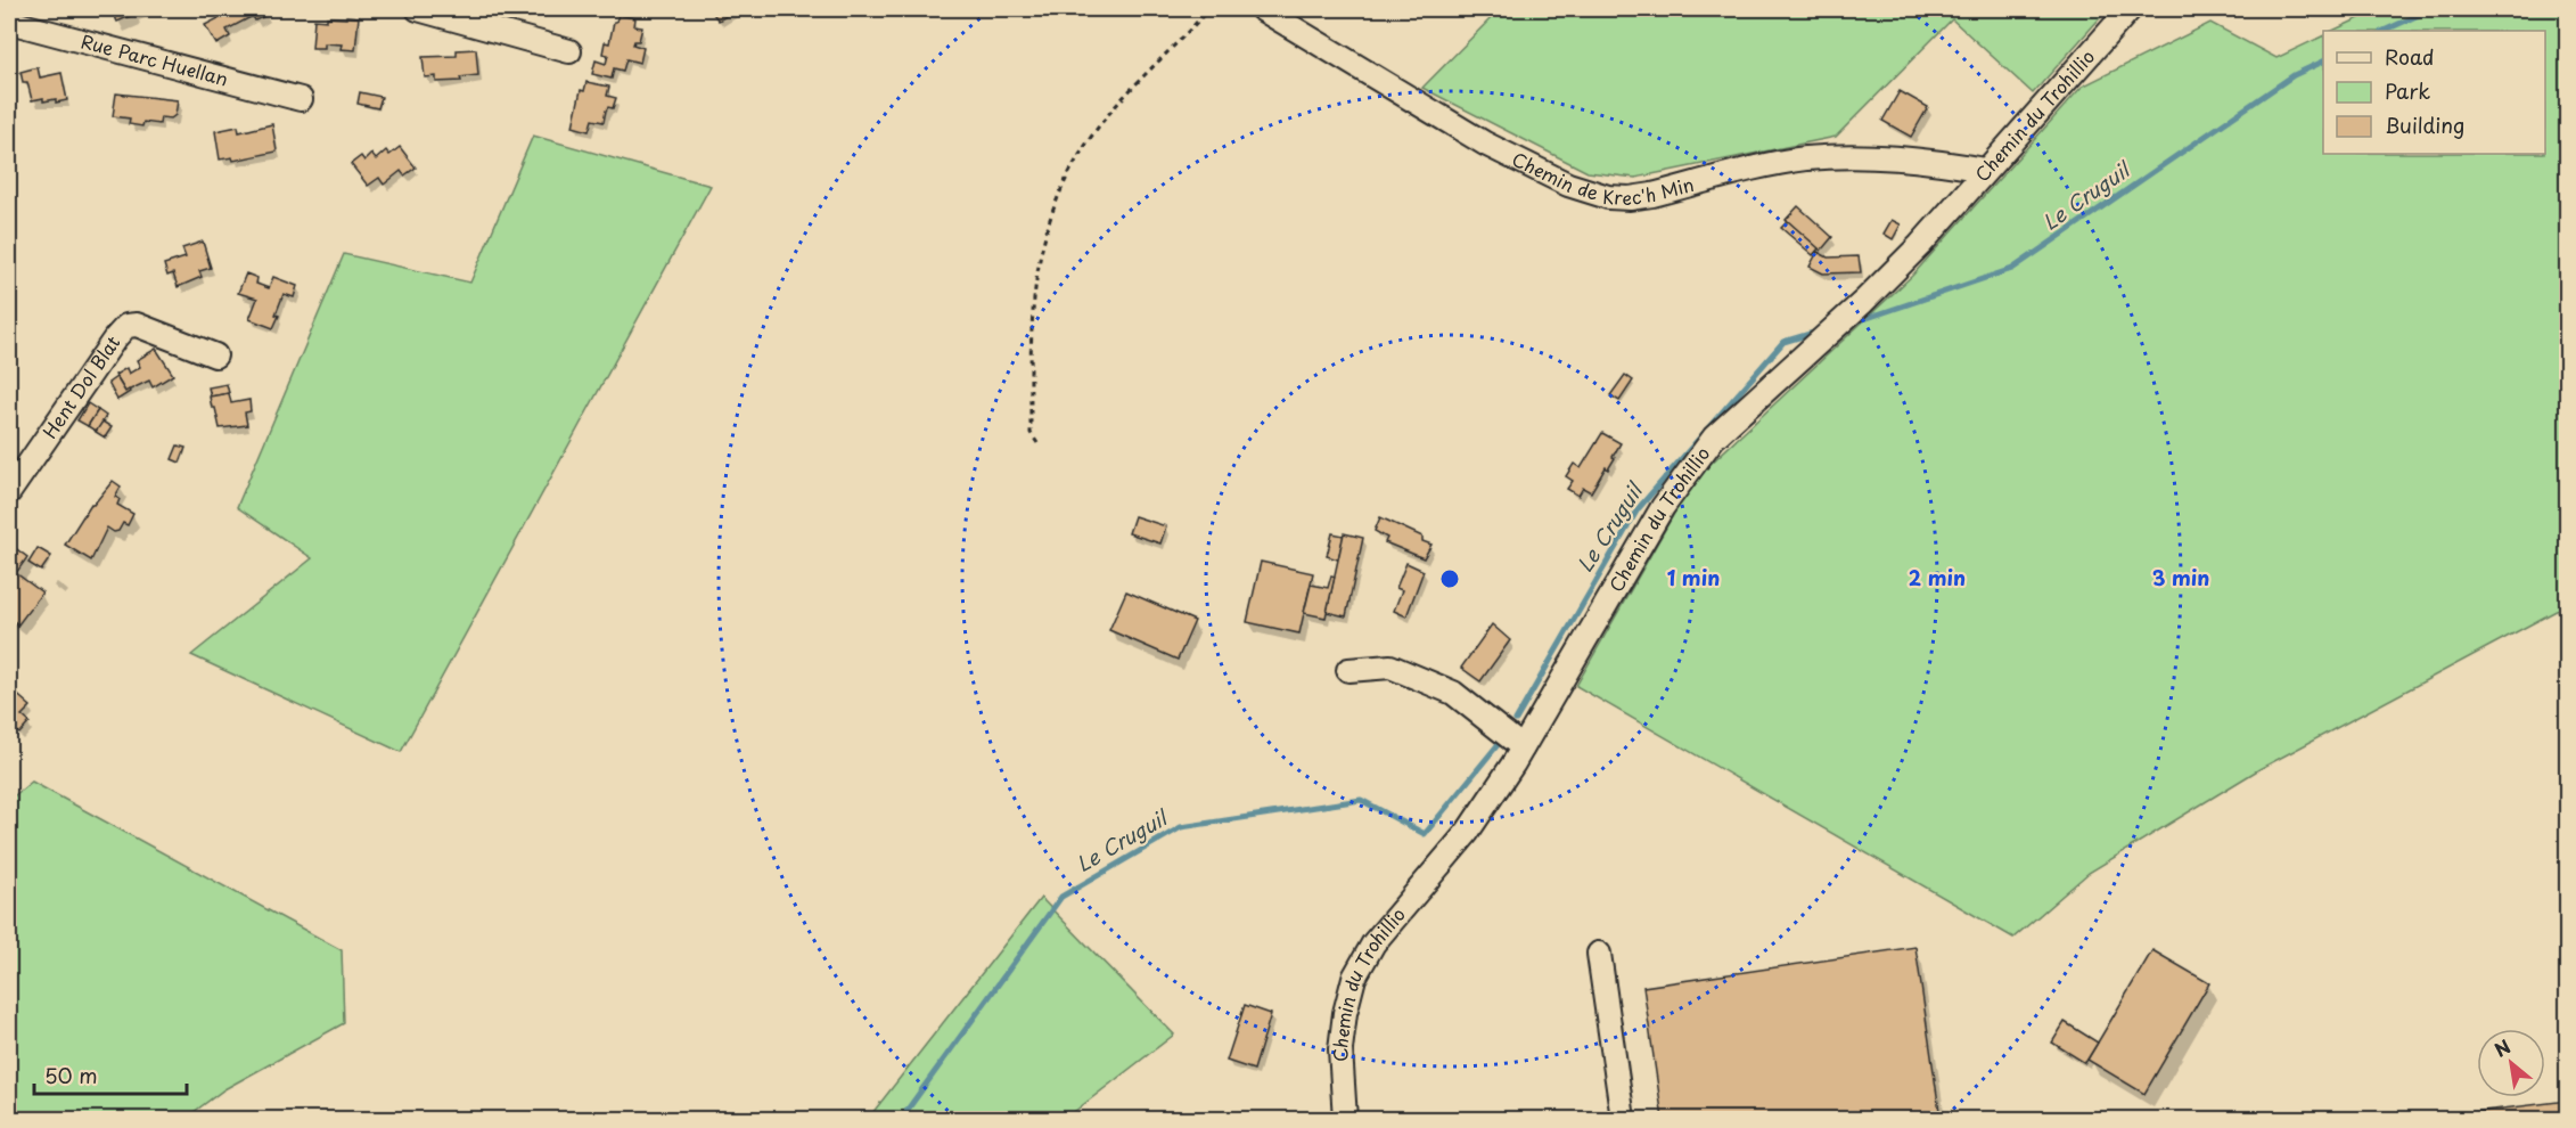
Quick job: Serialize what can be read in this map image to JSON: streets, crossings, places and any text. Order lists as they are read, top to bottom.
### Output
{
  "streets": {
    "street": [
      "Rue Parc Huellan",
      "Chemin du Trohillio",
      "Chemin de Krec'h Min",
      "Hent Dol Blat"
    ]
  },
  "crossings": [
    ["Chemin du Trohillio", "Chemin de Krec'h Min"]
  ],
  "water": ["Le Cruguil"],
  "legend": ["Road", "Park", "Building"],
  "scale_bar": "50 m",
  "north": "top left",
  "rings": ["1 min", "2 min", "3 min"]
}
